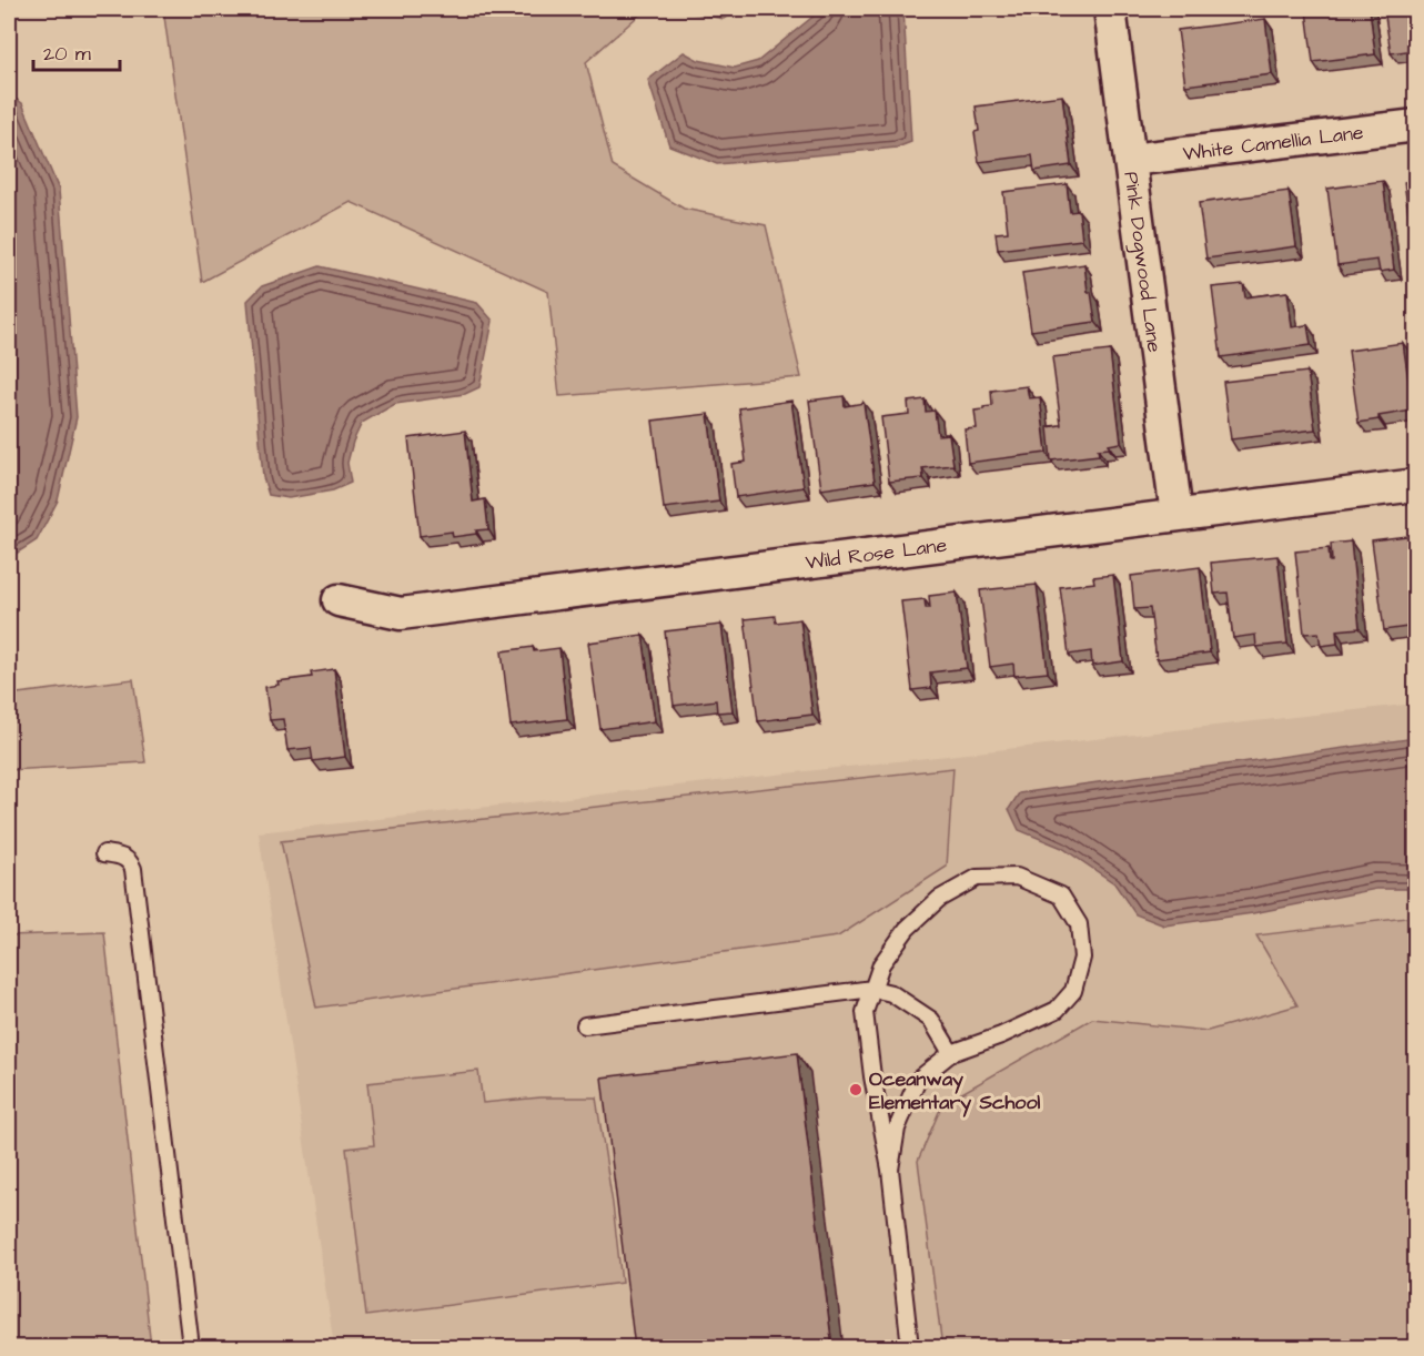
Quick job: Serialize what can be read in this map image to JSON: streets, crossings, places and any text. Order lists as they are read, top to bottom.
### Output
{
  "streets": {
    "street": ["White Camellia Lane", "Pink Dogwood Lane", "Wild Rose Lane"]
  },
  "crossings": [
    ["White Camellia Lane", "Pink Dogwood Lane"],
    ["Pink Dogwood Lane", "Wild Rose Lane"]
  ],
  "places": ["Oceanway Elementary School"],
  "scale_bar": "20 m"
}
